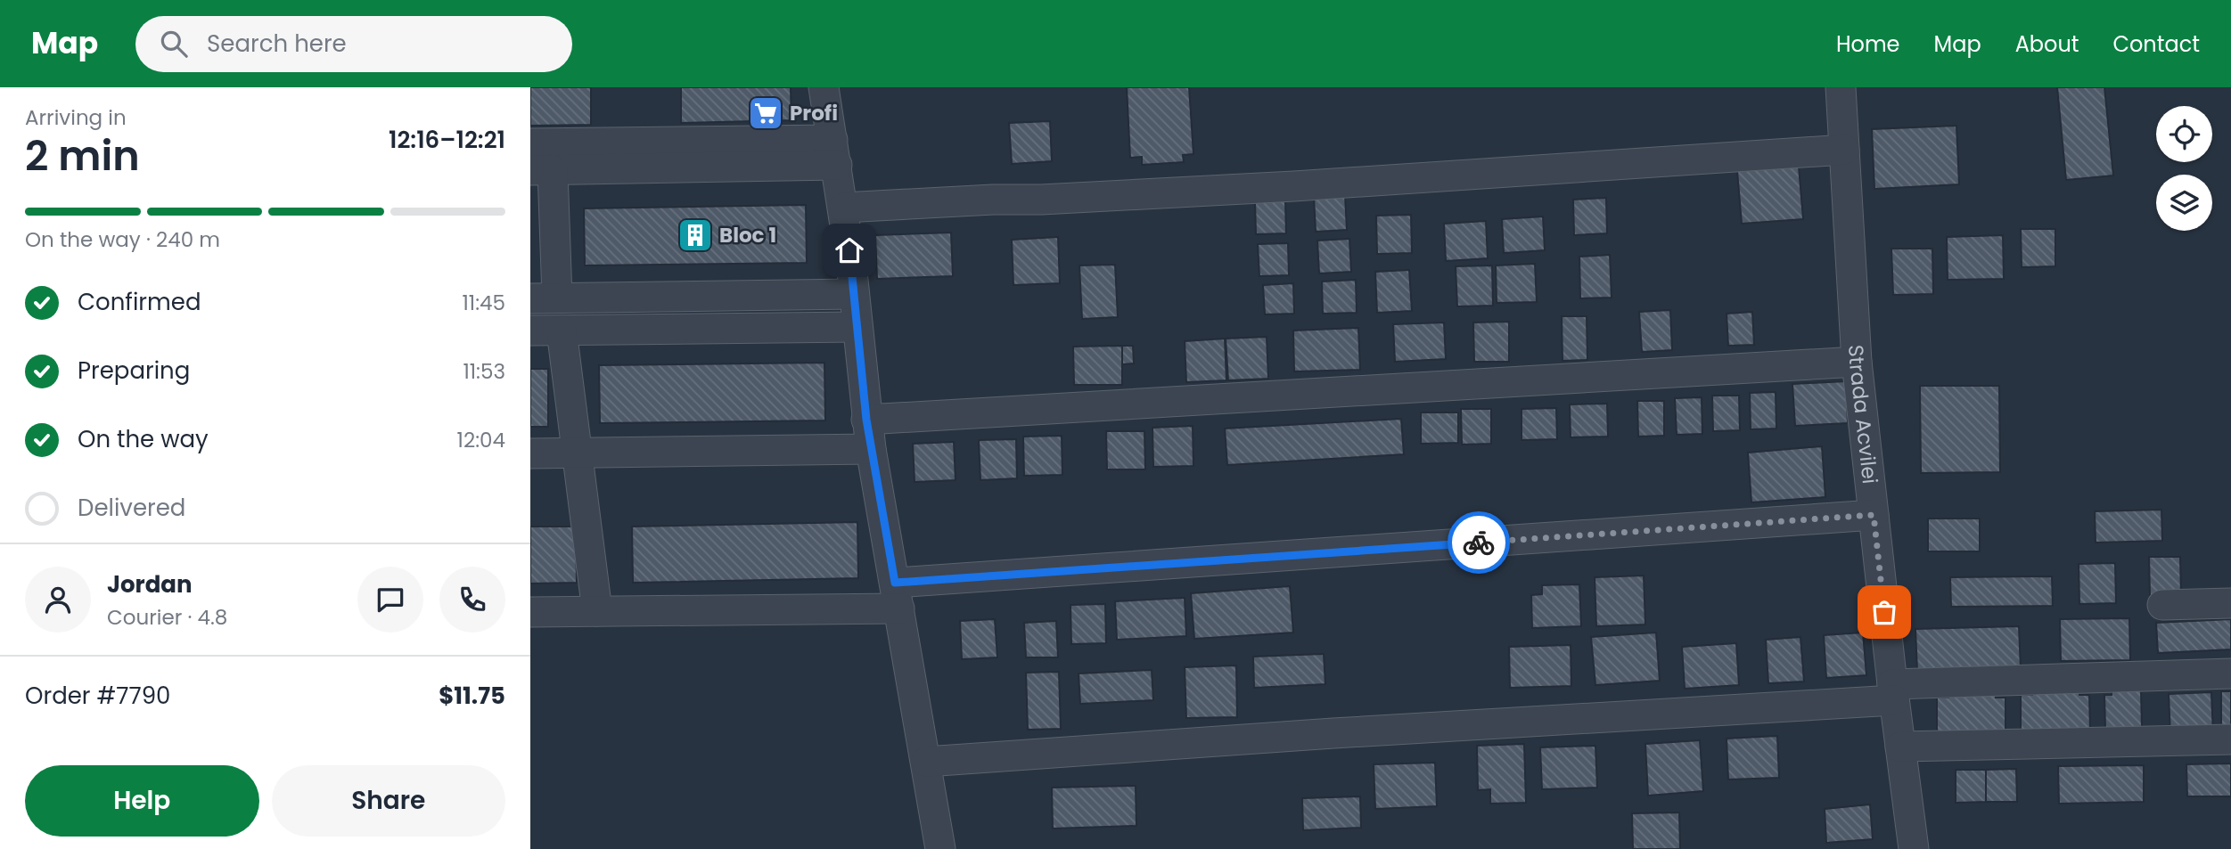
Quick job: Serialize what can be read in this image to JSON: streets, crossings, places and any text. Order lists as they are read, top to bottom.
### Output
{
  "streets": {
    "street": ["Strada Acvilei"]
  },
  "places": {
    "supermarket": ["Profi"],
    "building": ["Bloc 1"]
  },
  "page": {
    "header": "Map",
    "search": "Search here",
    "nav": [
      "Home",
      "Map",
      "About",
      "Contact"
    ],
    "heading": ["2 min", "Arriving in", "12:16–12:21"],
    "panel": [
      "Jordan",
      "Courier · 4.8",
      "Order #7790",
      "$11.75"
    ],
    "bar": "On the way · 240 m",
    "list": [
      ["Confirmed", "11:45"],
      ["Preparing", "11:53"],
      ["On the way", "12:04"],
      "Delivered"
    ],
    "buttons": ["Help", "Share"]
  }
}
